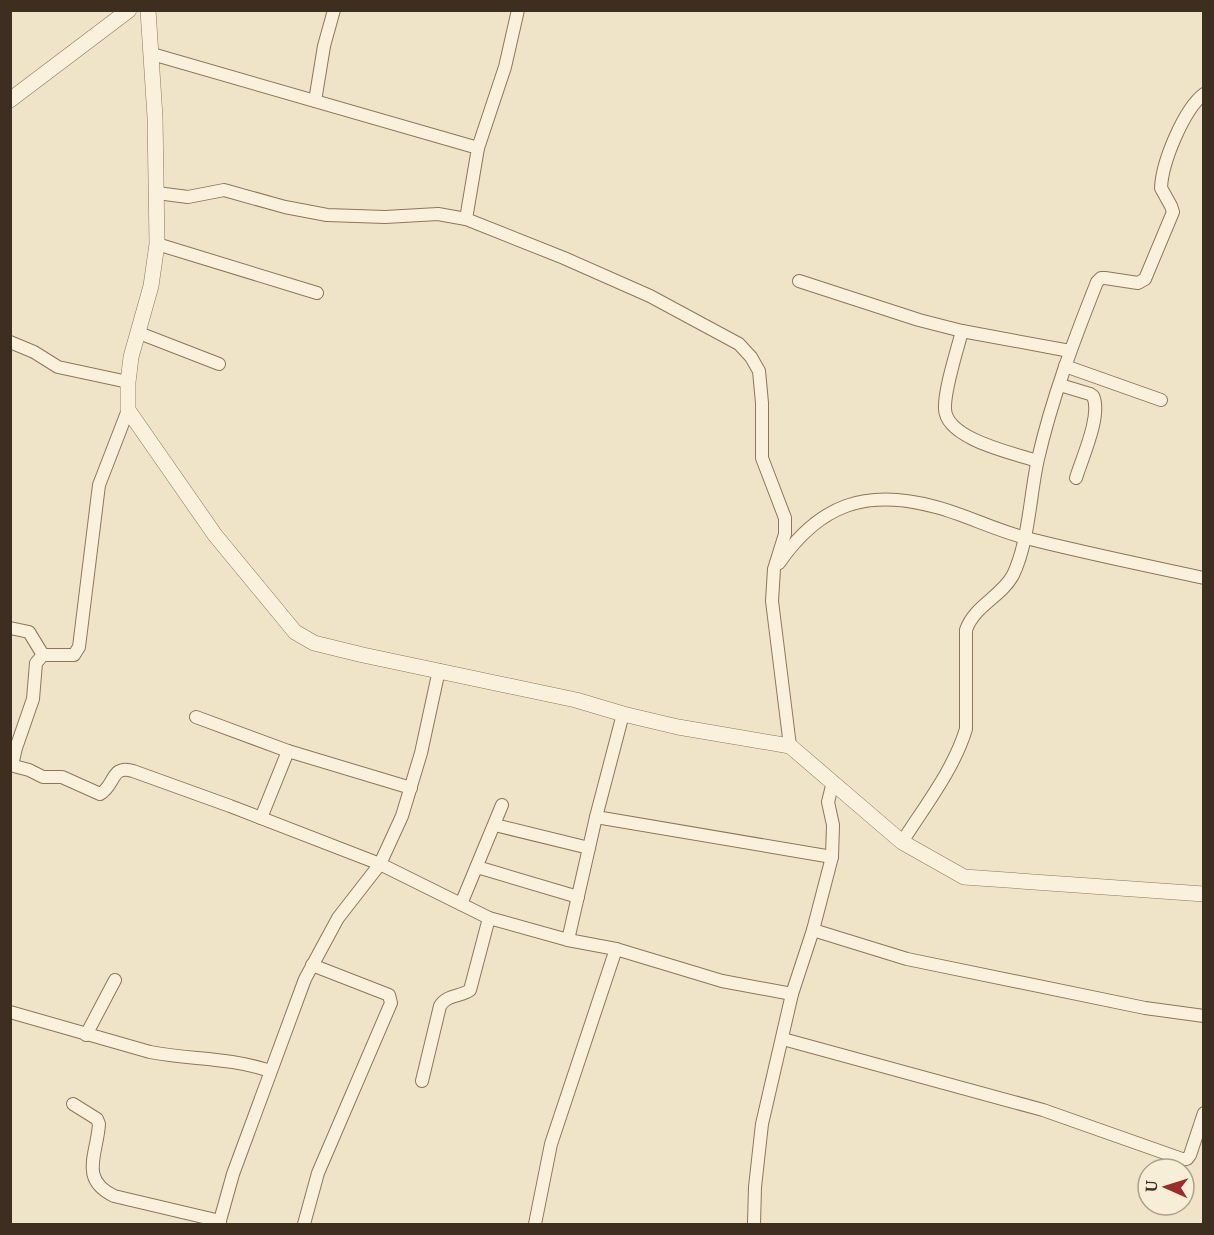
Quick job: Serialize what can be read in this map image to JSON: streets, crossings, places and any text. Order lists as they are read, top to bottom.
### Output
{
  "north": "left"
}
